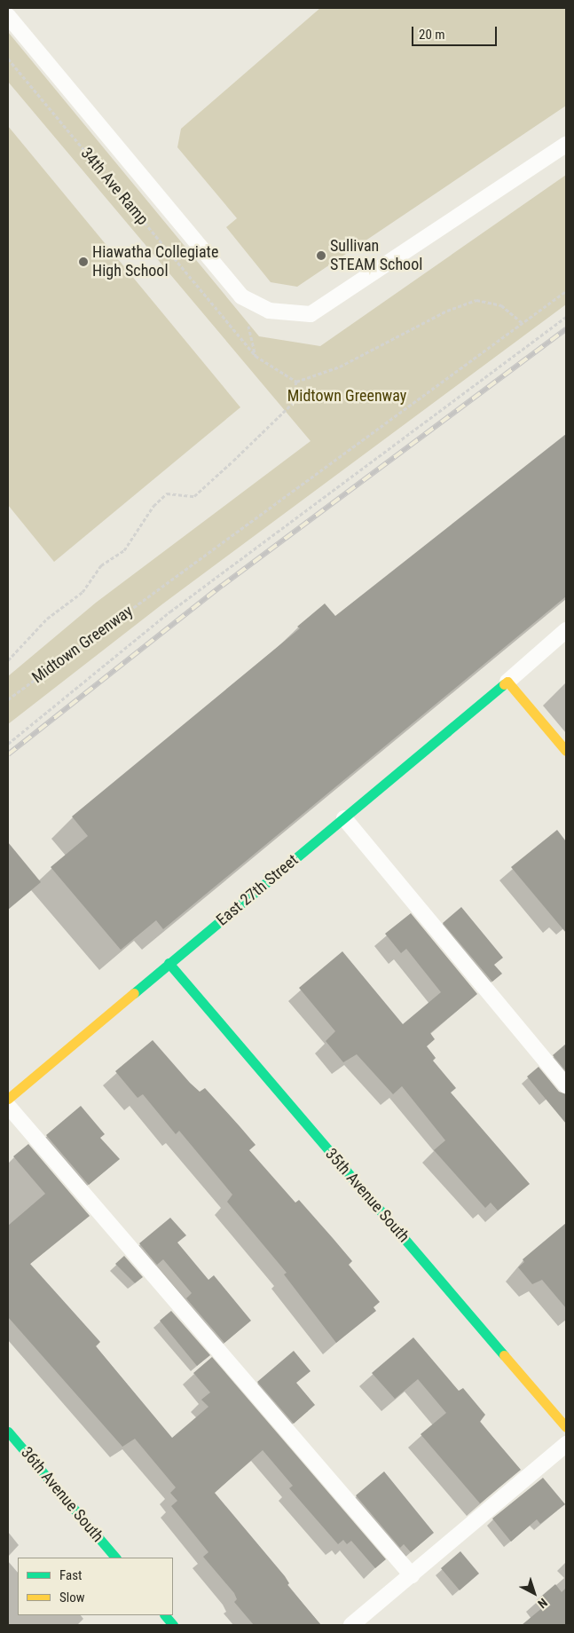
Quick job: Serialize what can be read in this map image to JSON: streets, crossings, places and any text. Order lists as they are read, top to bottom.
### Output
{
  "streets": {
    "street": ["East 27th Street", "35th Avenue South", "36th Avenue South"],
    "path": ["34th Ave Ramp", "Midtown Greenway"]
  },
  "crossings": [
    ["East 27th Street", "35th Avenue South"]
  ],
  "parks": ["Midtown Greenway"],
  "places": ["Sullivan STEAM School", "Hiawatha Collegiate High School"],
  "legend": ["Fast", "Slow"],
  "scale_bar": "20 m",
  "north": "bottom right"
}
